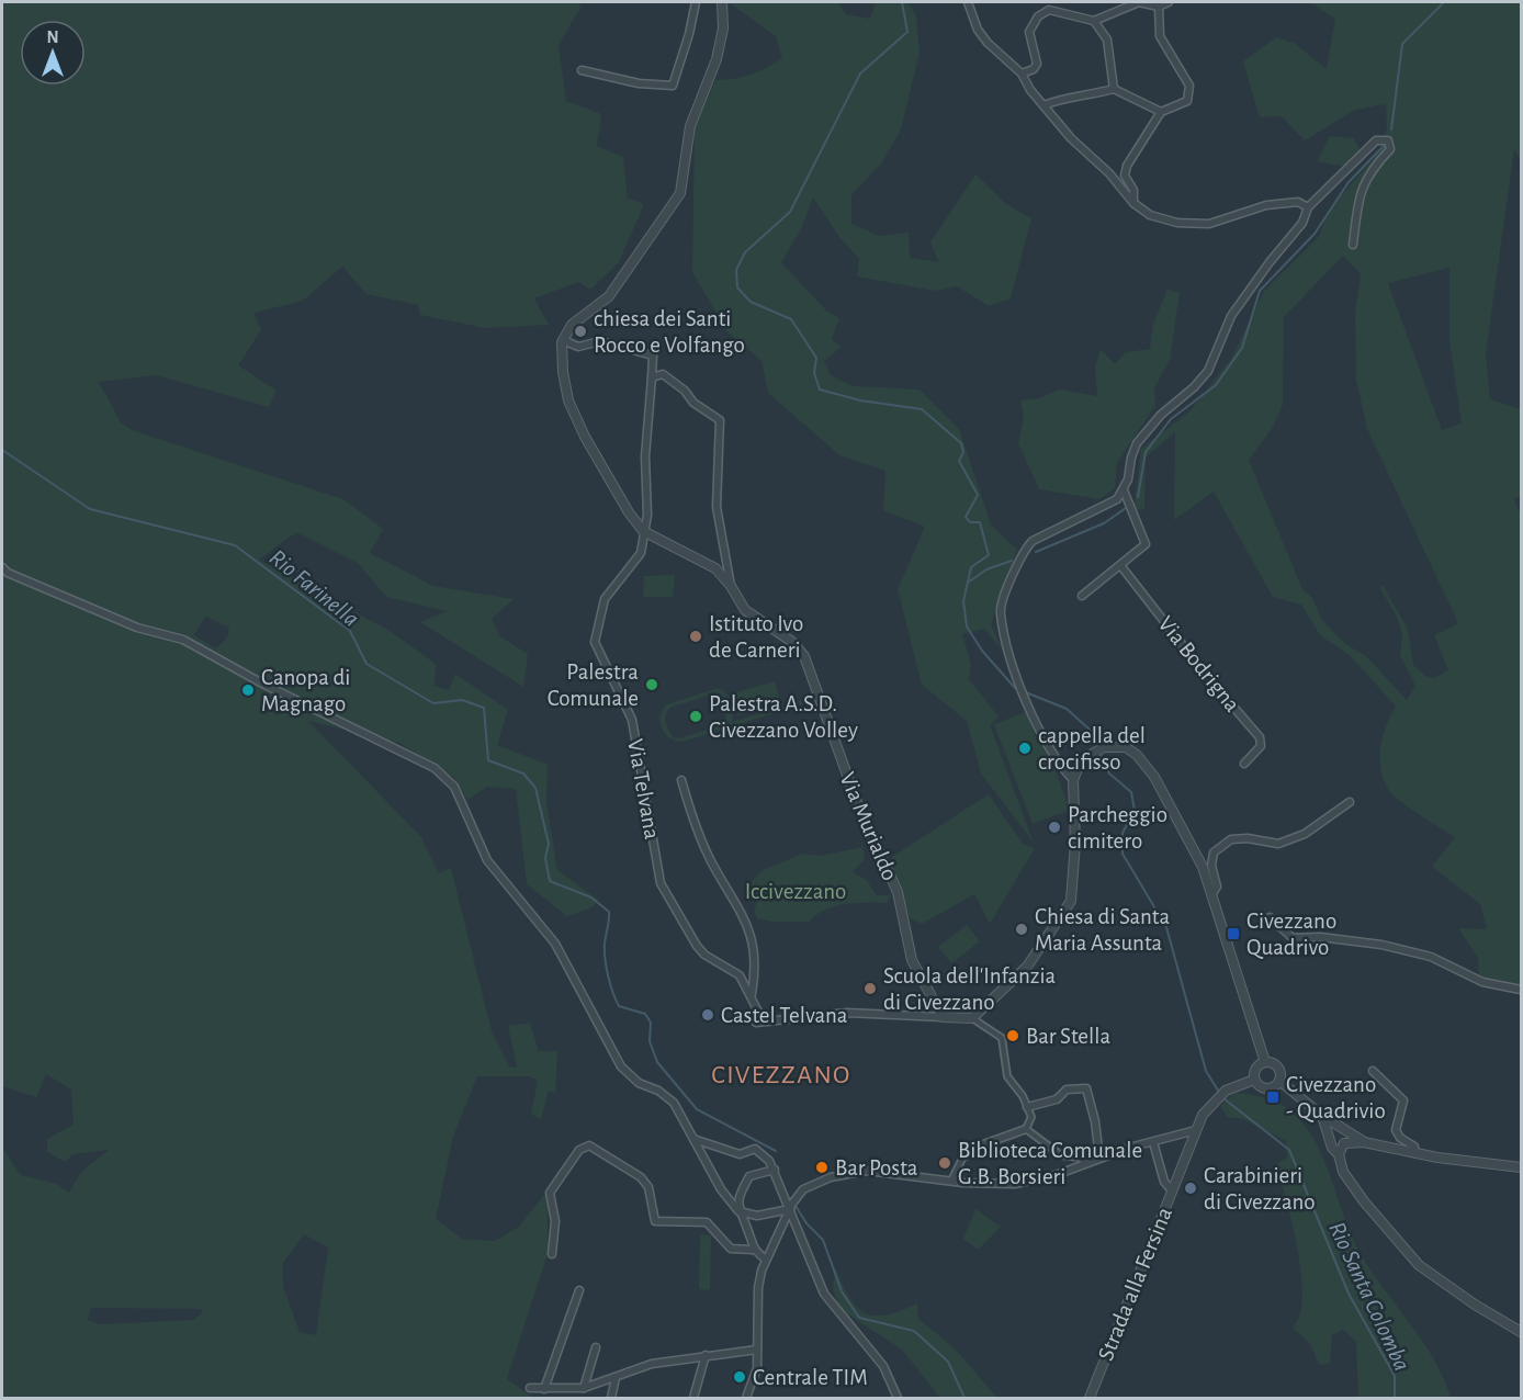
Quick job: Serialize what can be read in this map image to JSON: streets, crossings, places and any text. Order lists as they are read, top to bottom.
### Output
{
  "streets": {
    "street": [
      "Via Bodrigna",
      "Via Telvana",
      "Via Murialdo",
      "Strada alla Fersina"
    ]
  },
  "crossings": [
    ["Via Telvana", "Via Murialdo"]
  ],
  "districts": ["CIVEZZANO"],
  "water": ["Rio Farinella", "Rio Santa Colomba"],
  "parks": ["Iccivezzano"],
  "places": {
    "other": [
      "chiesa dei Santi Rocco e Volfango",
      "Istituto Ivo de Carneri",
      "Palestra Comunale",
      "Canopa di Magnago",
      "Palestra A.S.D. Civezzano Volley",
      "cappella del crocifisso",
      "Parcheggio cimitero",
      "Chiesa di Santa Maria Assunta",
      "Scuola dell'Infanzia di Civezzano",
      "Castel Telvana",
      "Bar Stella",
      "Biblioteca Comunale G.B. Borsieri",
      "Bar Posta",
      "Carabinieri di Civezzano",
      "Centrale TIM"
    ],
    "transit": ["Civezzano Quadrivo", "Civezzano - Quadrivio"]
  },
  "north": "top"
}
